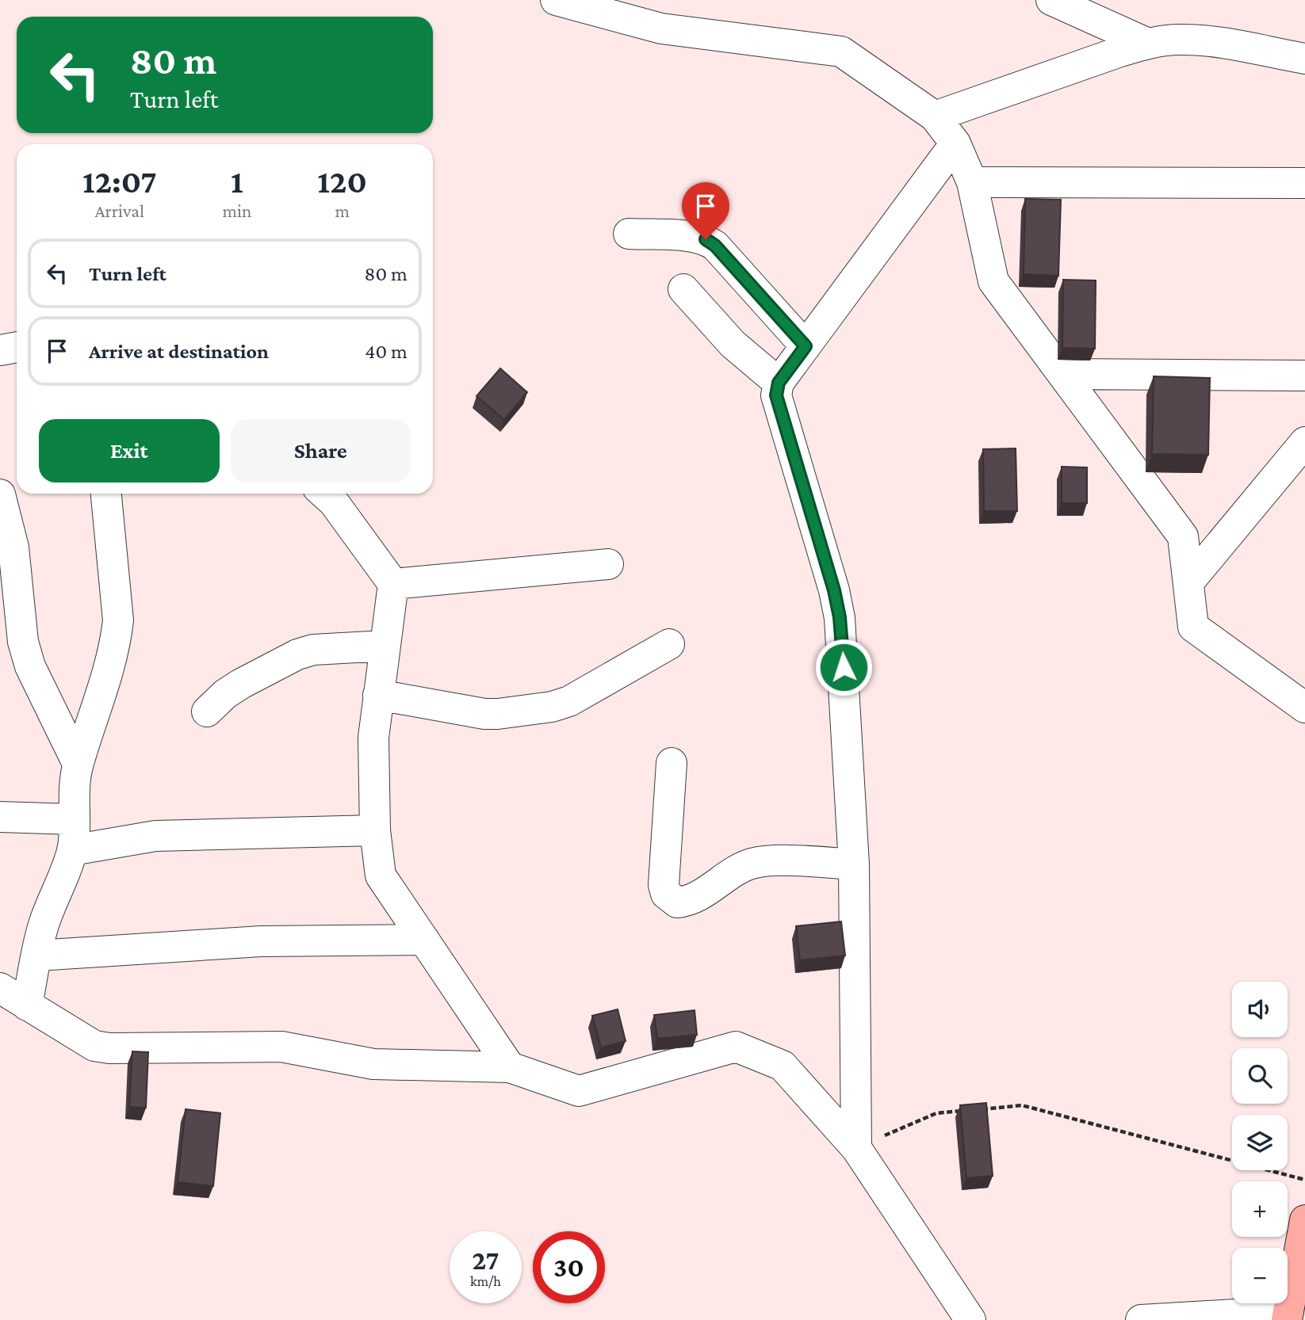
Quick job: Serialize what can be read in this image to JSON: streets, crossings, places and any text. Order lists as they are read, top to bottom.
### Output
{
  "page": {
    "turn": ["80 m", "Turn left"],
    "eta": [
      "12:07",
      "Arrival",
      "1",
      "min",
      "120",
      "m"
    ],
    "list": [
      {
        "name": "Turn left",
        "value": "80 m"
      },
      {
        "name": "Arrive at destination",
        "value": "40 m"
      }
    ],
    "buttons": ["Exit", "Share"],
    "map_buttons": ["+", "−"],
    "speed": "27 km/h",
    "limit": "30"
  }
}
